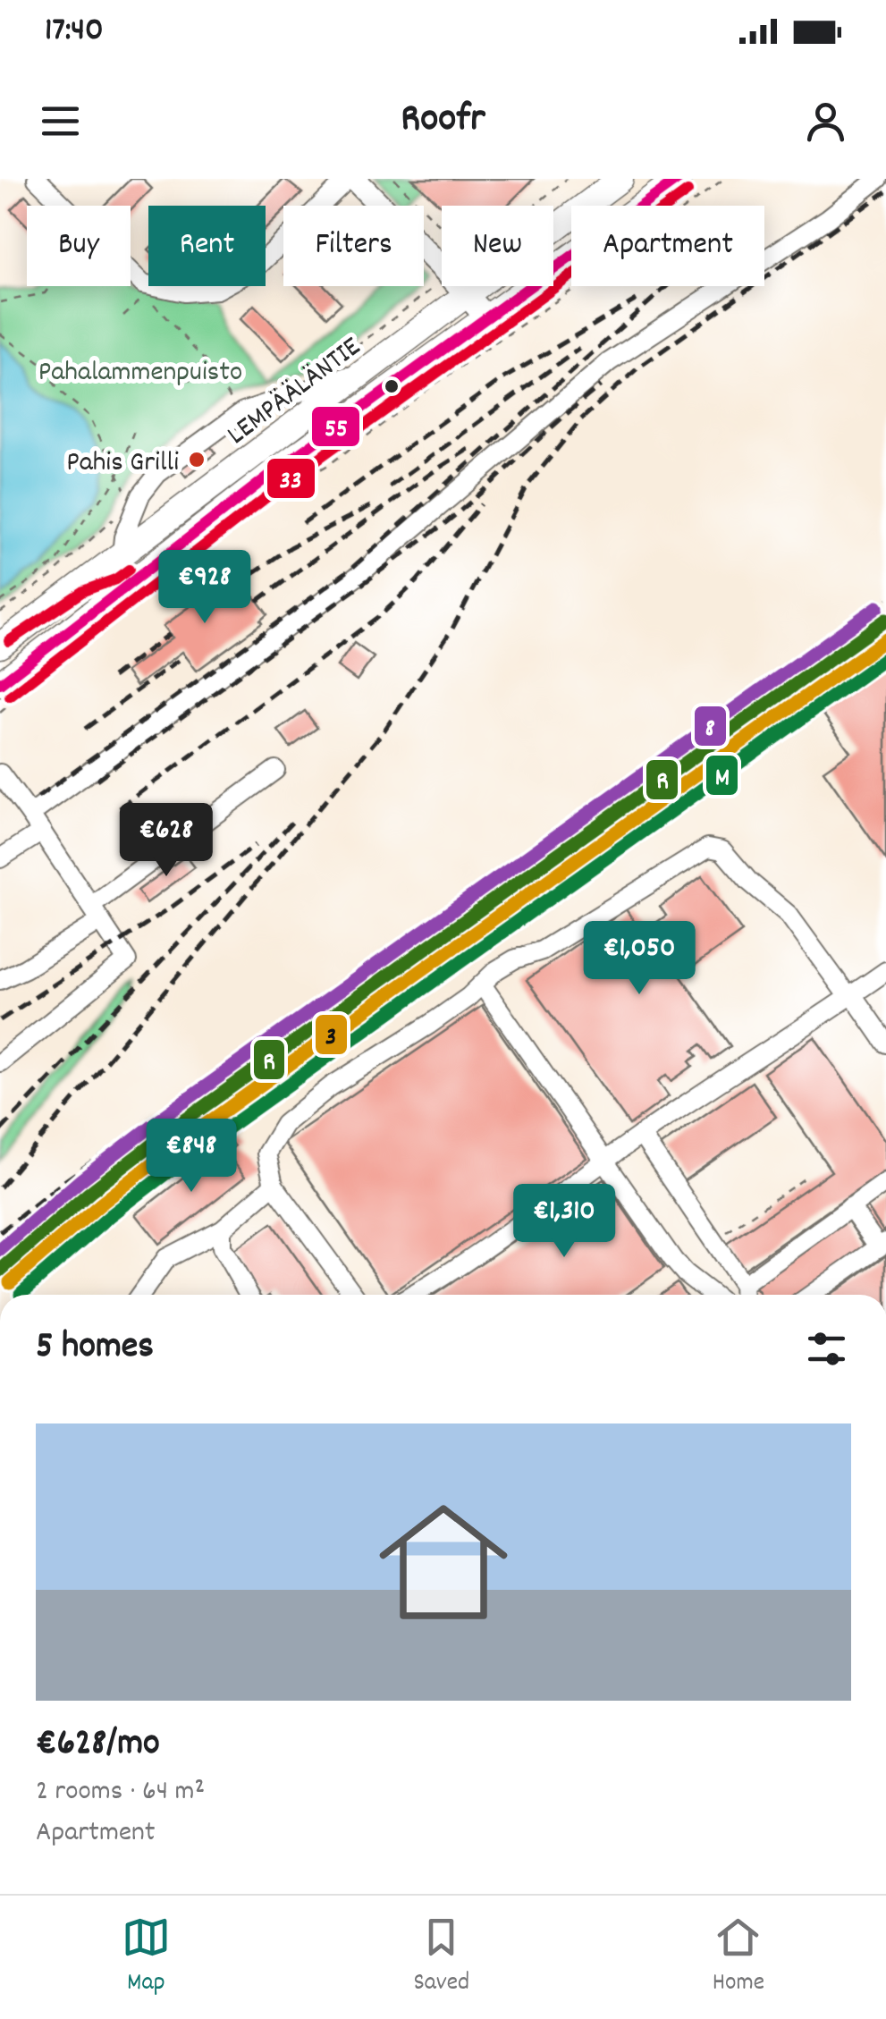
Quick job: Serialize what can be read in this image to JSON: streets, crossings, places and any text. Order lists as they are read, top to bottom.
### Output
{
  "streets": {
    "highway": ["LEMPÄÄLÄNTIE"]
  },
  "parks": ["Pahalammenpuisto"],
  "places": ["Pahis Grilli"],
  "lines": [
    "transit line 55",
    "transit line 33",
    "transit line 8",
    "transit line R",
    "transit line 3",
    "transit line M"
  ],
  "page": {
    "status": "17:40",
    "header": "Roofr",
    "chip": [
      "Buy",
      "Rent",
      "Filters",
      "New",
      "Apartment"
    ],
    "price": [
      "€928",
      "€628",
      "€1,050",
      "€848",
      "€1,310"
    ],
    "heading": "5 homes",
    "list": [
      {
        "name": "€628/mo",
        "note": "2 rooms · 64 m² · Apartment"
      }
    ],
    "tabs": ["Map", "Saved", "Home"]
  }
}
